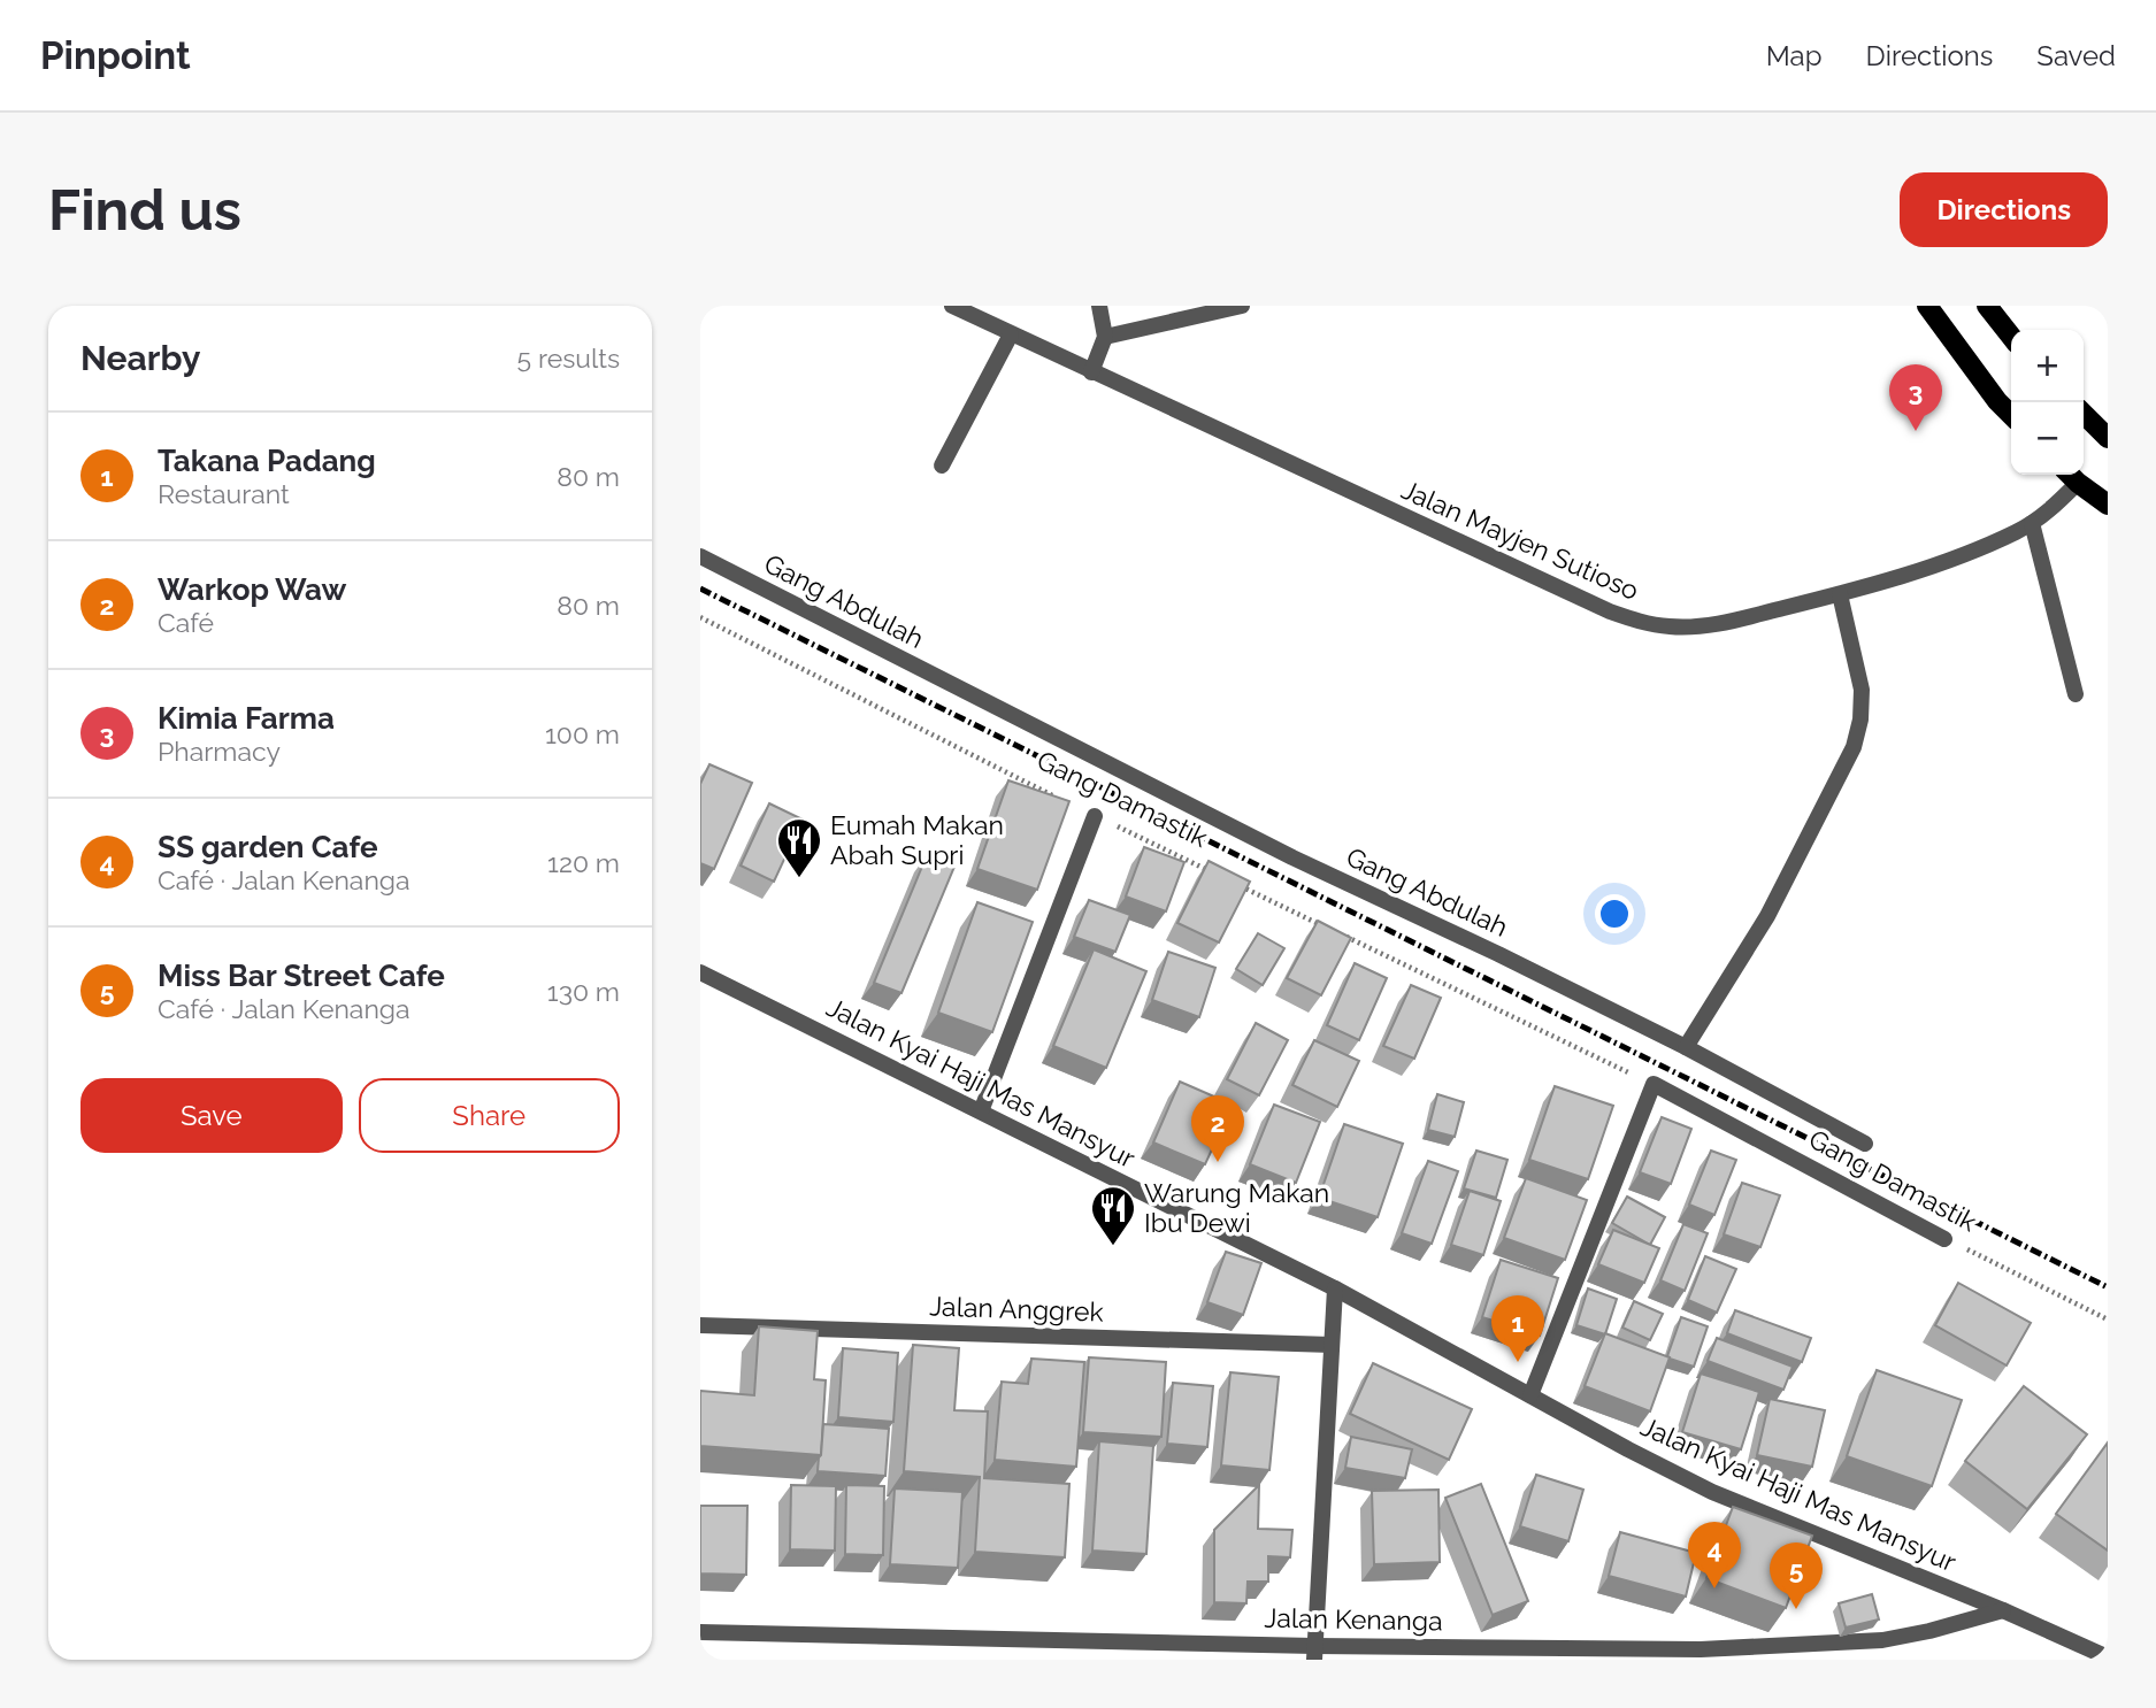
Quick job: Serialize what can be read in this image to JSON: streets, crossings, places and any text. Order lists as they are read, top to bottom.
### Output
{
  "streets": {
    "street": [
      "Jalan Mayjen Sutioso",
      "Gang Abdulah",
      "Gang Damastik",
      "Jalan Kyai Haji Mas Mansyur",
      "Jalan Anggrek",
      "Jalan Kenanga"
    ]
  },
  "crossings": [
    ["Jalan Kyai Haji Mas Mansyur", "Jalan Kenanga"]
  ],
  "places": {
    "restaurant": ["Eumah Makan Abah Supri", "Warung Makan Ibu Dewi"]
  },
  "page": {
    "header": "Pinpoint",
    "nav": ["Map", "Directions", "Saved"],
    "buttons": [
      "Directions",
      ["Save", "Share"]
    ],
    "title": "Find us",
    "heading": ["Nearby", "5 results"],
    "map_buttons": ["+", "−"],
    "pins": [
      "3",
      "2",
      "1",
      "4",
      "5"
    ],
    "list": [
      {
        "mark": "1",
        "name": "Takana Padang",
        "note": "Restaurant",
        "value": "80 m"
      },
      {
        "mark": "2",
        "name": "Warkop Waw",
        "note": "Café",
        "value": "80 m"
      },
      {
        "mark": "3",
        "name": "Kimia Farma",
        "note": "Pharmacy",
        "value": "100 m"
      },
      {
        "mark": "4",
        "name": "SS garden Cafe",
        "note": "Café · Jalan Kenanga",
        "value": "120 m"
      },
      {
        "mark": "5",
        "name": "Miss Bar Street Cafe",
        "note": "Café · Jalan Kenanga",
        "value": "130 m"
      }
    ]
  }
}
